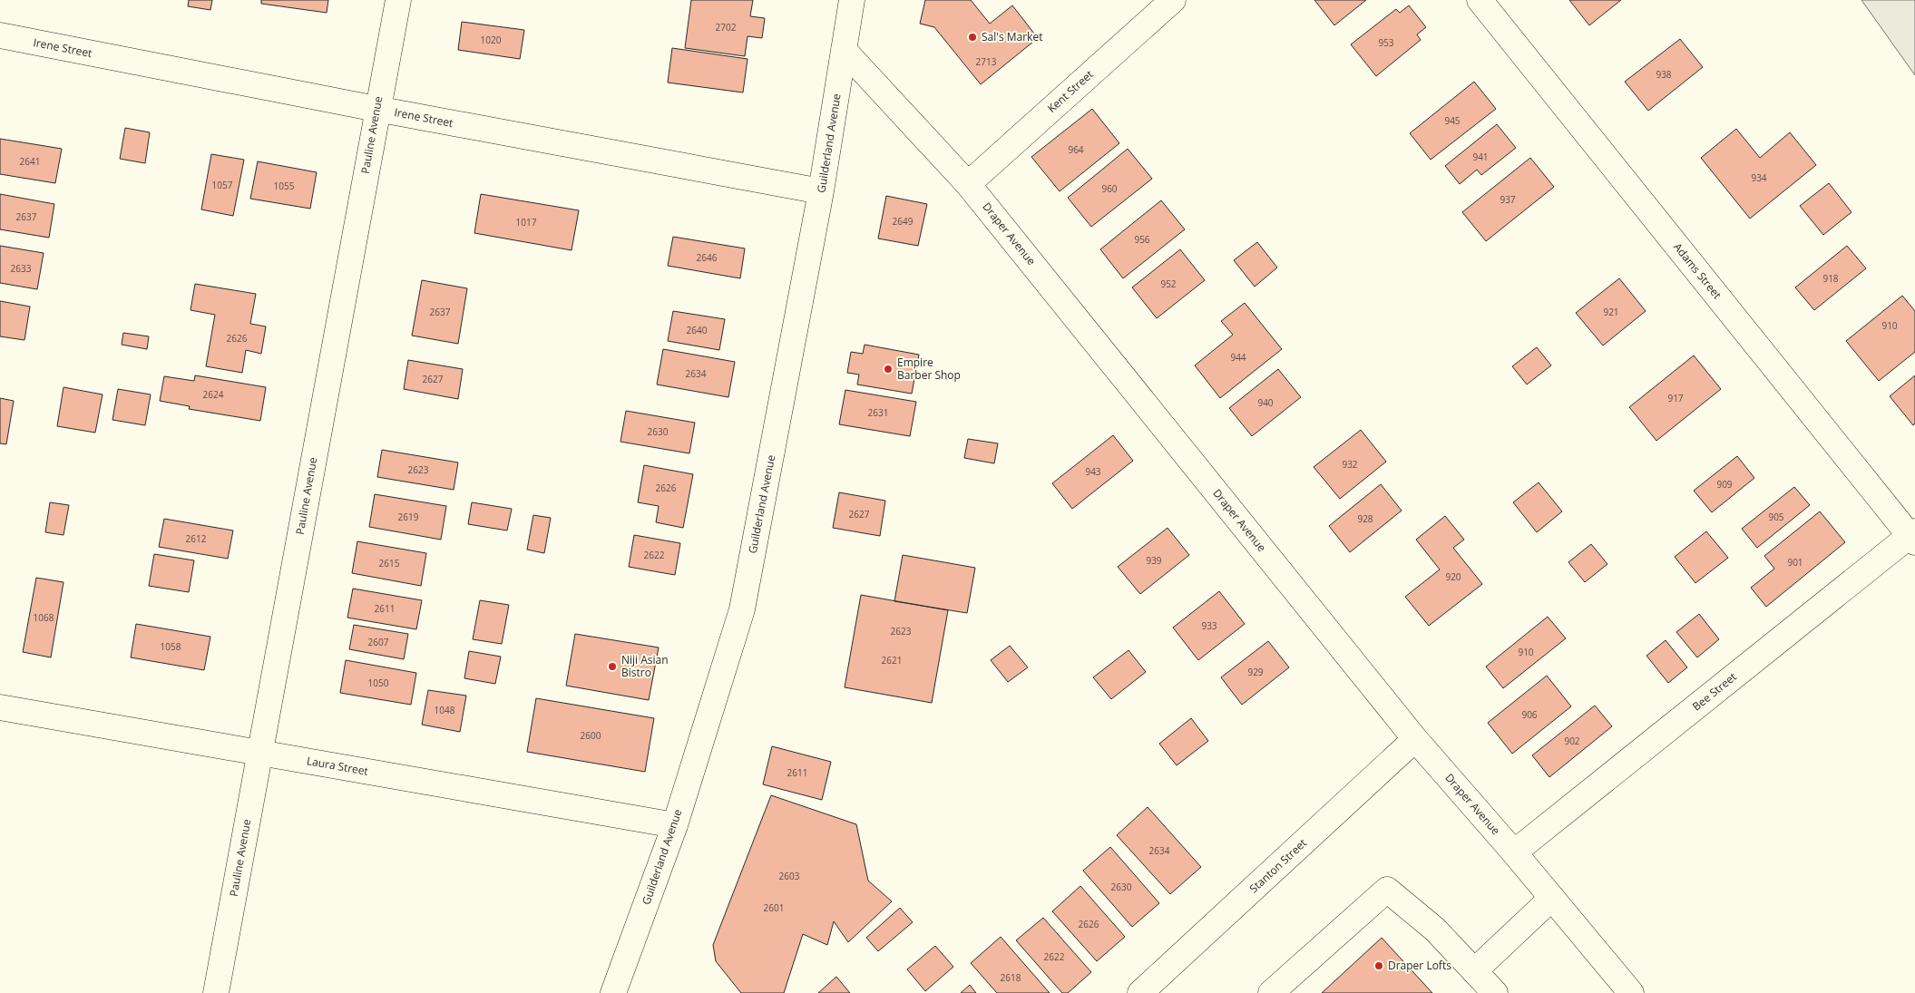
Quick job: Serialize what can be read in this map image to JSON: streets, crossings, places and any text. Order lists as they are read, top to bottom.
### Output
{
  "streets": {
    "street": [
      "Irene Street",
      "Kent Street",
      "Pauline Avenue",
      "Guilderland Avenue",
      "Draper Avenue",
      "Adams Street",
      "Bee Street",
      "Laura Street",
      "Stanton Street"
    ]
  },
  "crossings": [
    ["Irene Street", "Pauline Avenue"],
    ["Irene Street", "Guilderland Avenue"],
    ["Kent Street", "Draper Avenue"],
    ["Pauline Avenue", "Laura Street"],
    ["Guilderland Avenue", "Draper Avenue"],
    ["Guilderland Avenue", "Laura Street"],
    ["Draper Avenue", "Bee Street"],
    ["Draper Avenue", "Stanton Street"],
    ["Adams Street", "Bee Street"]
  ],
  "places": [
    "Sal's Market",
    "Empire Barber Shop",
    "Niji Asian Bistro",
    "Draper Lofts"
  ],
  "house_numbers": [
    "2702",
    "1020",
    "953",
    "2713",
    "938",
    "945",
    "964",
    "941",
    "2641",
    "934",
    "1057",
    "1055",
    "960",
    "937",
    "2637",
    "2649",
    "1017",
    "956",
    "2646",
    "2633",
    "918",
    "952",
    "2637",
    "921",
    "910",
    "2640",
    "2626",
    "944",
    "2634",
    "2627",
    "2624",
    "917",
    "940",
    "2631",
    "2630",
    "932",
    "2623",
    "943",
    "909",
    "2626",
    "2627",
    "2619",
    "905",
    "928",
    "2612",
    "2622",
    "939",
    "901",
    "2615",
    "920",
    "2611",
    "1068",
    "933",
    "2623",
    "2607",
    "1058",
    "910",
    "2621",
    "929",
    "1050",
    "1048",
    "906",
    "2600",
    "902",
    "2611",
    "2634",
    "2603",
    "2630",
    "2601",
    "2626",
    "2622",
    "2618"
  ]
}
